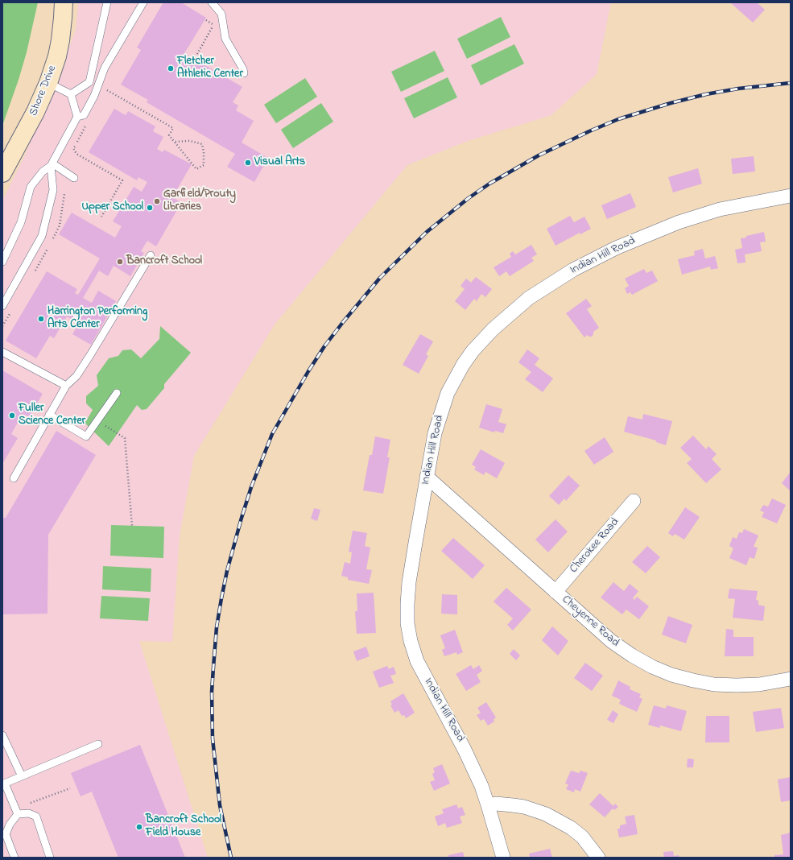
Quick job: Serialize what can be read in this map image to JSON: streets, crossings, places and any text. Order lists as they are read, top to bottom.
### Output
{
  "streets": {
    "main road": ["Shore Drive"],
    "street": ["Indian Hill Road", "Cherokee Road", "Cheyenne Road"]
  },
  "crossings": [
    ["Indian Hill Road", "Cheyenne Road"],
    ["Cherokee Road", "Cheyenne Road"]
  ],
  "places": [
    "Fletcher Athletic Center",
    "Visual Arts",
    "Garfield/Prouty Libraries",
    "Upper School",
    "Bancroft School",
    "Harrington Performing Arts Center",
    "Fuller Science Center",
    "Bancroft School Field House"
  ]
}
